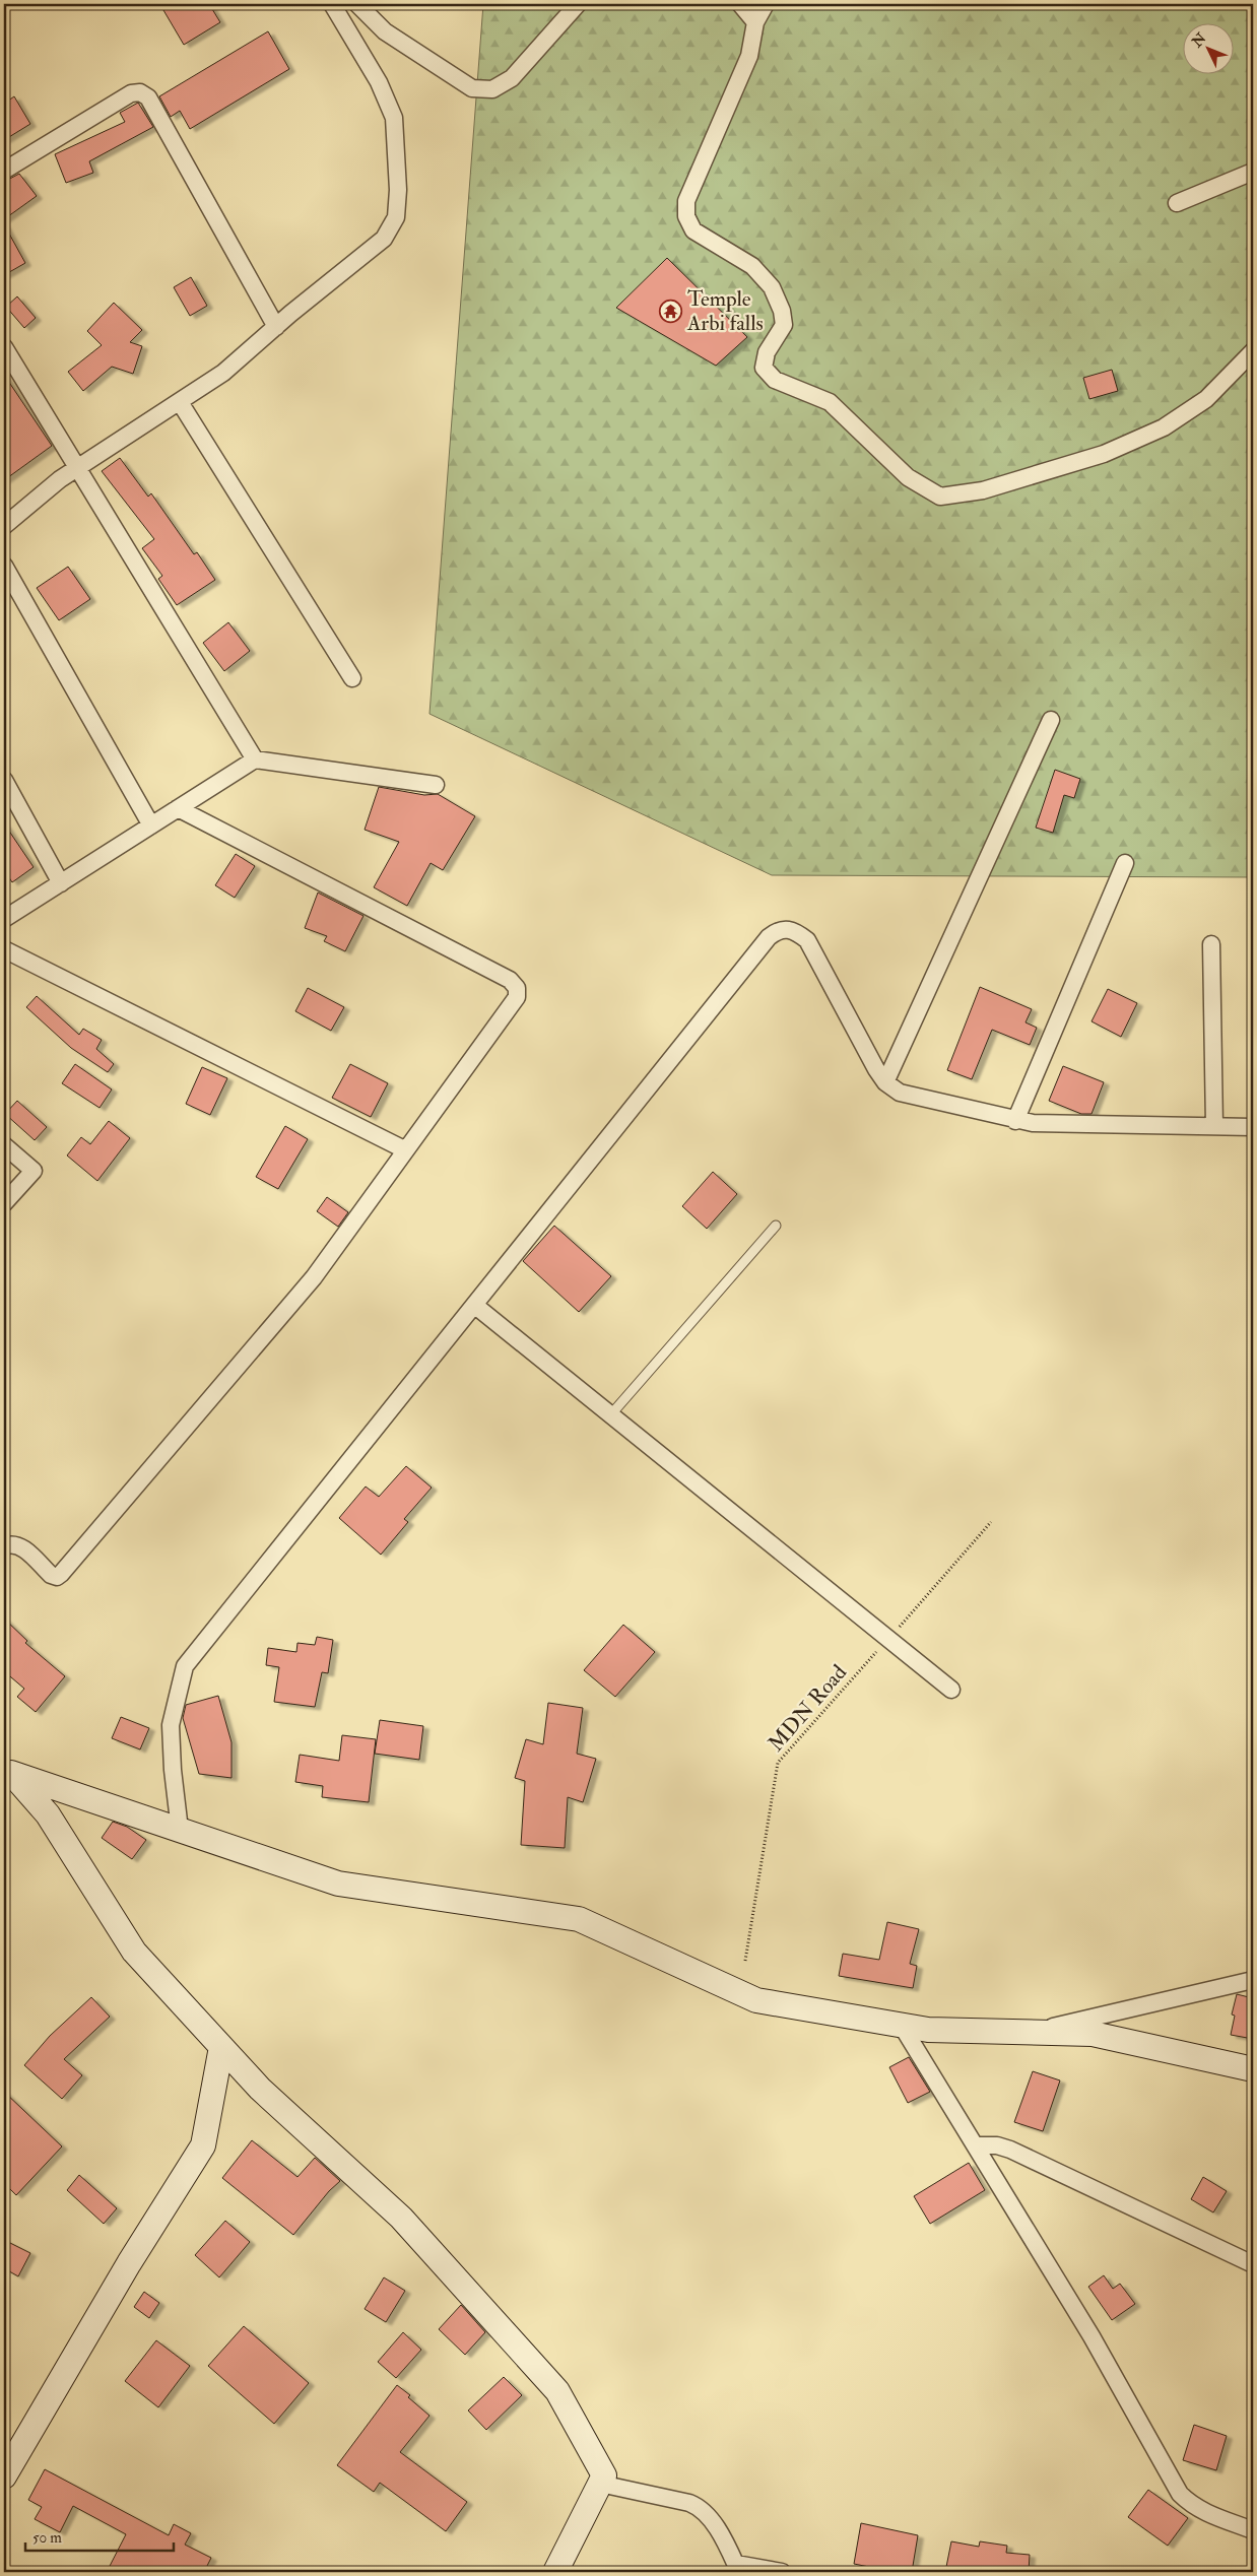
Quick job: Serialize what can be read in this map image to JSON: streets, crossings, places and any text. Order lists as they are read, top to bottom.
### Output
{
  "streets": {
    "path": ["MDN Road"]
  },
  "places": {
    "temple": ["Temple Arbi falls"]
  },
  "scale_bar": "50 m",
  "north": "top left"
}
